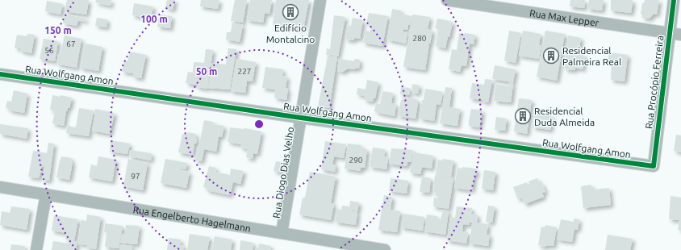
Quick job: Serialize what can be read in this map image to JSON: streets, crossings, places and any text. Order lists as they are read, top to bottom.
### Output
{
  "streets": {
    "street": [
      "Rua Max Lepper",
      "Rua Wolfgang Amon",
      "Rua Procópio Ferreira",
      "Rua Diogo Dias Velho",
      "Rua Engelberto Hagelmann"
    ]
  },
  "crossings": [
    ["Rua Max Lepper", "Rua Procópio Ferreira"],
    ["Rua Wolfgang Amon", "Rua Procópio Ferreira"],
    ["Rua Wolfgang Amon", "Rua Diogo Dias Velho"],
    ["Rua Diogo Dias Velho", "Rua Engelberto Hagelmann"]
  ],
  "places": {
    "building": ["Edifício Montalcino", "Residencial Palmeira Real", "Residencial Duda Almeida"]
  },
  "house_numbers": [
    "280",
    "67",
    "56",
    "227",
    "290",
    "97"
  ],
  "rings": ["100 m", "150 m", "50 m"]
}
